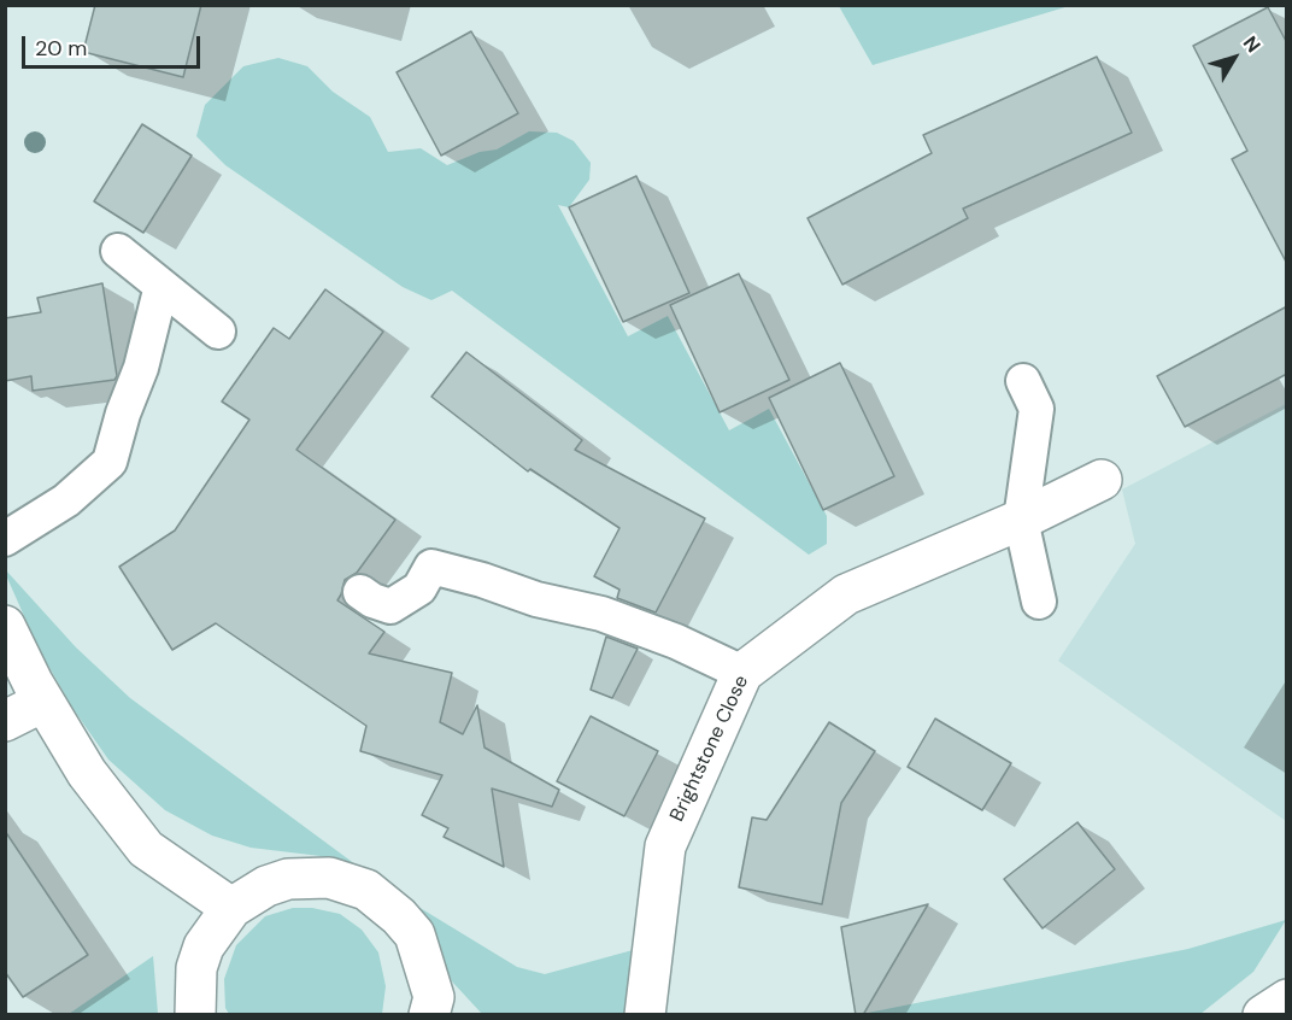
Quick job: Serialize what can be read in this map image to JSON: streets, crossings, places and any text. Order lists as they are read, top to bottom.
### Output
{
  "streets": {
    "street": ["Brightstone Close"]
  },
  "scale_bar": "20 m",
  "north": "top right"
}
